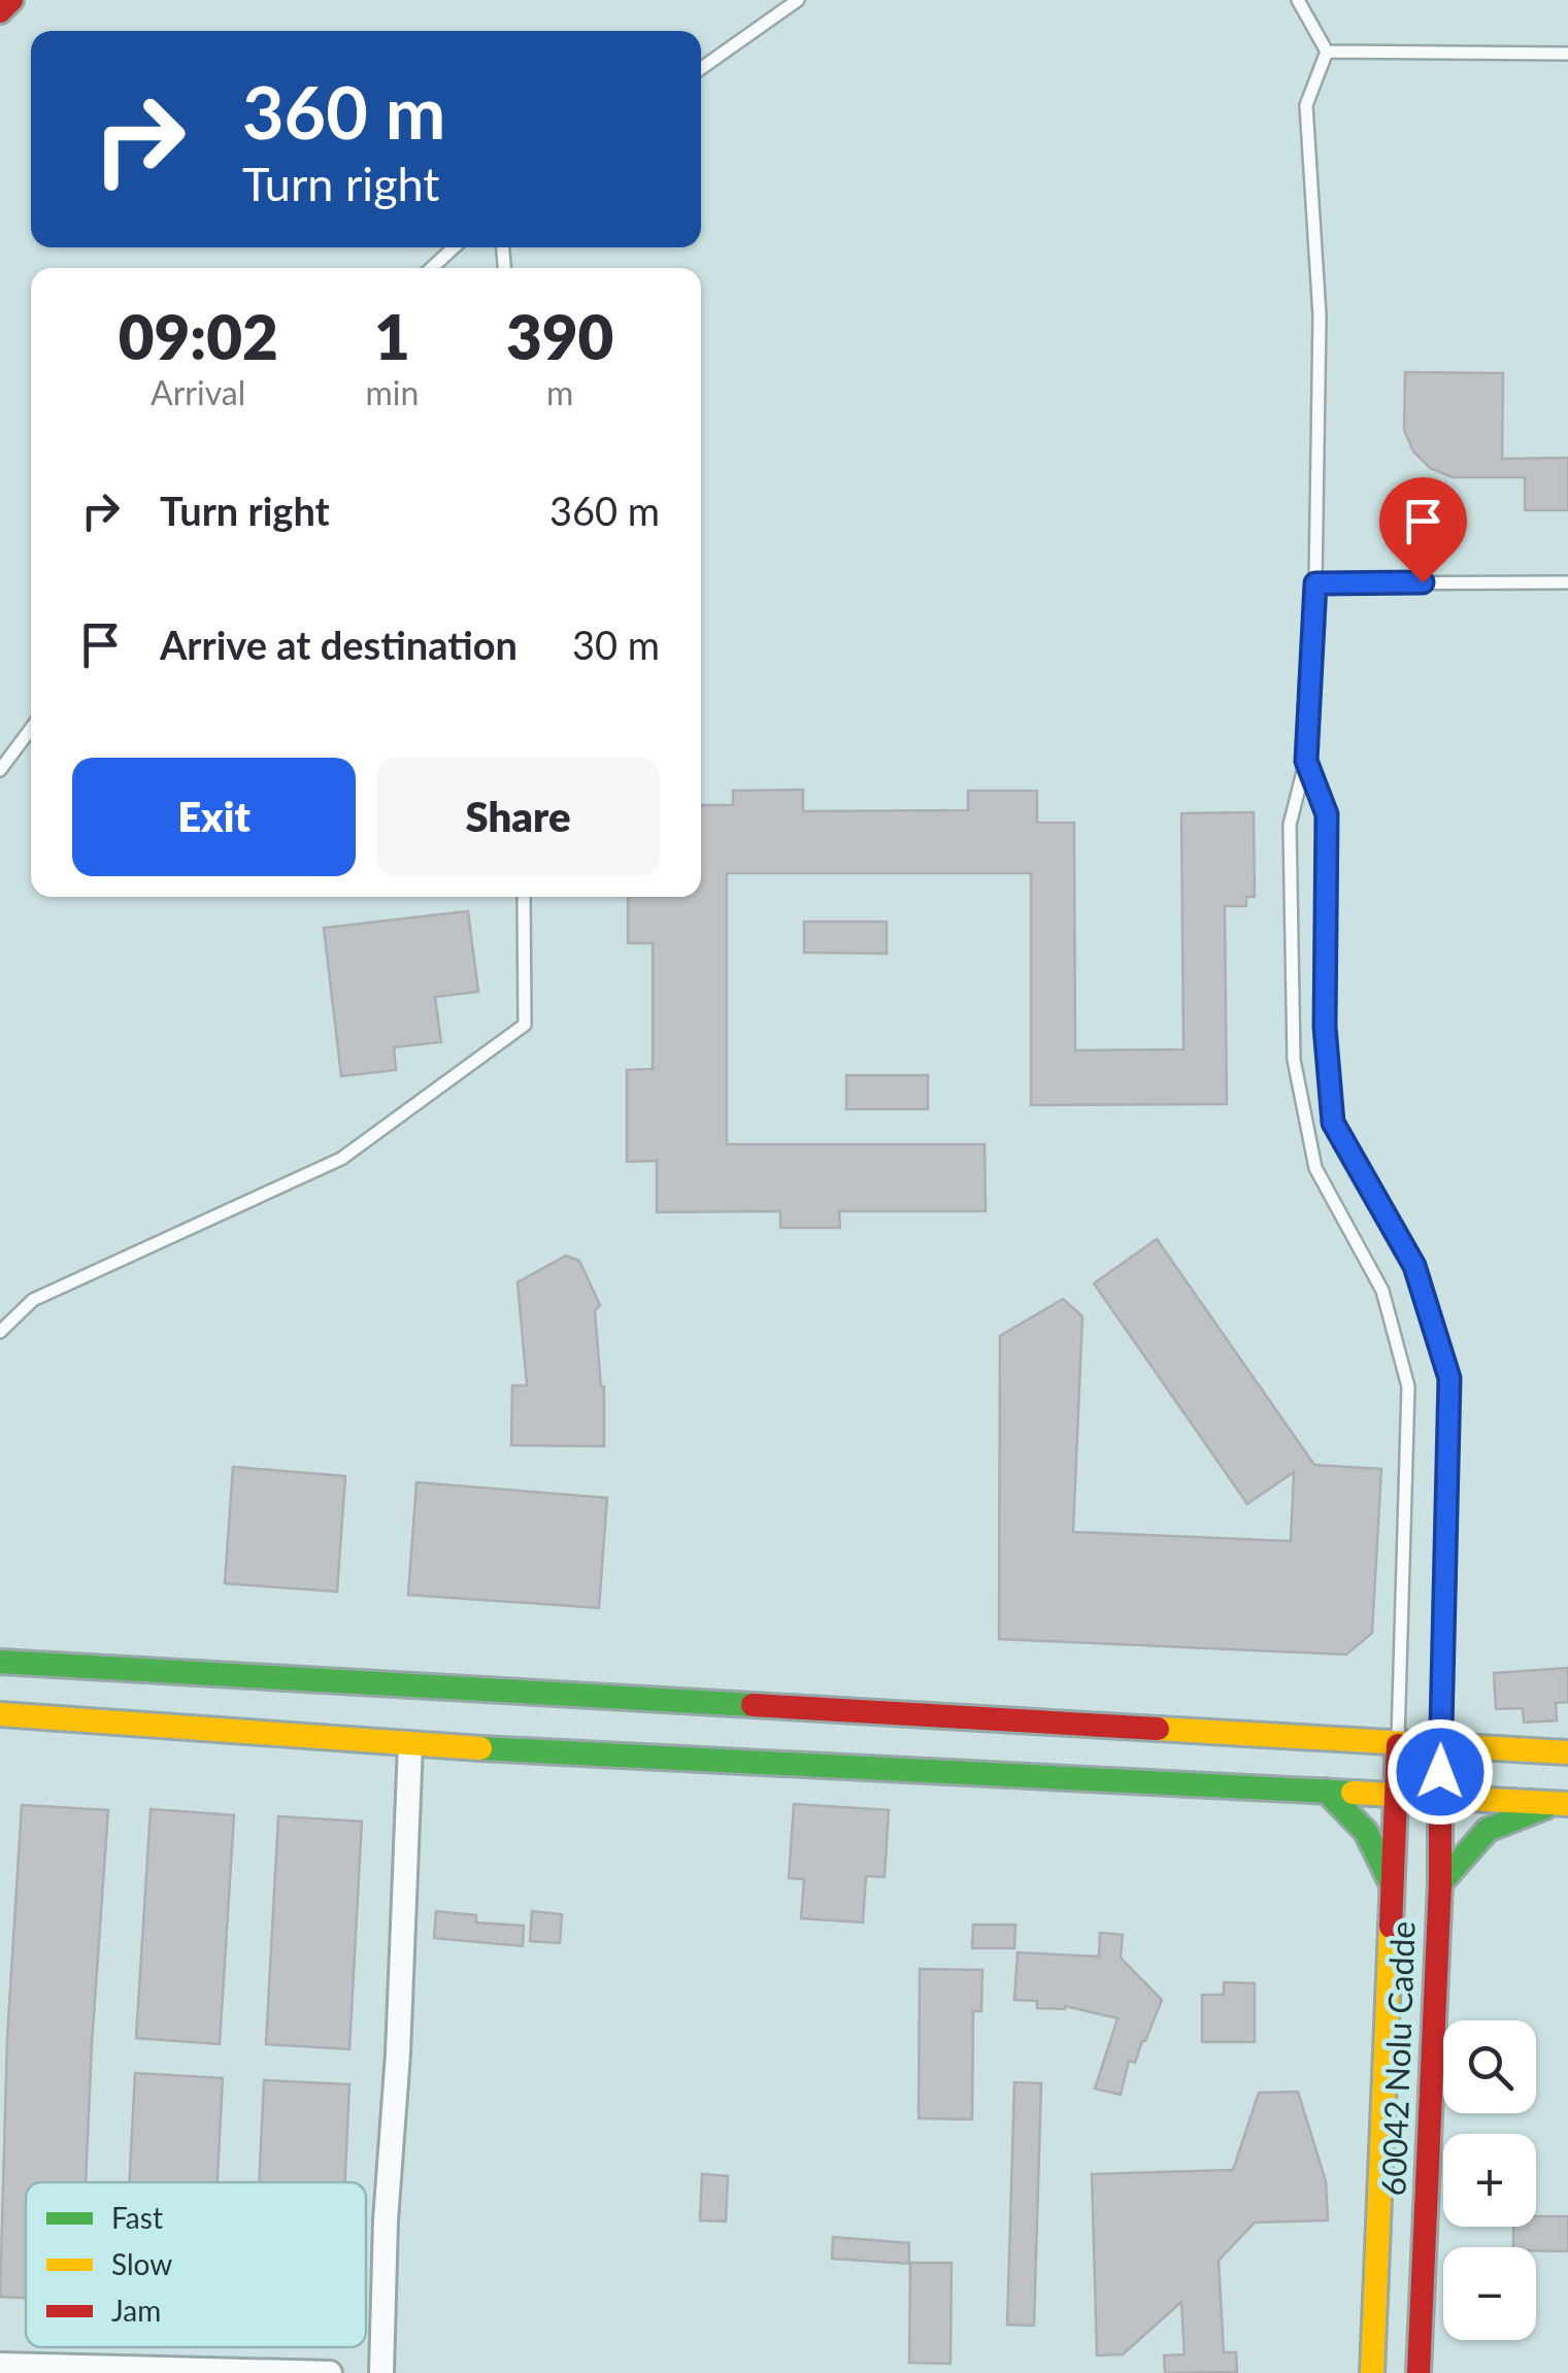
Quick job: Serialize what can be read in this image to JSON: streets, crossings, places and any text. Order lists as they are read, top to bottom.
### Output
{
  "streets": {
    "main road": ["60042 Nolu Cadde"]
  },
  "legend": ["Fast", "Slow", "Jam"],
  "page": {
    "turn": ["360 m", "Turn right"],
    "eta": [
      "09:02",
      "Arrival",
      "1",
      "min",
      "390",
      "m"
    ],
    "list": [
      {
        "name": "Turn right",
        "value": "360 m"
      },
      {
        "name": "Arrive at destination",
        "value": "30 m"
      }
    ],
    "buttons": ["Exit", "Share"],
    "map_buttons": ["+", "−"]
  }
}
